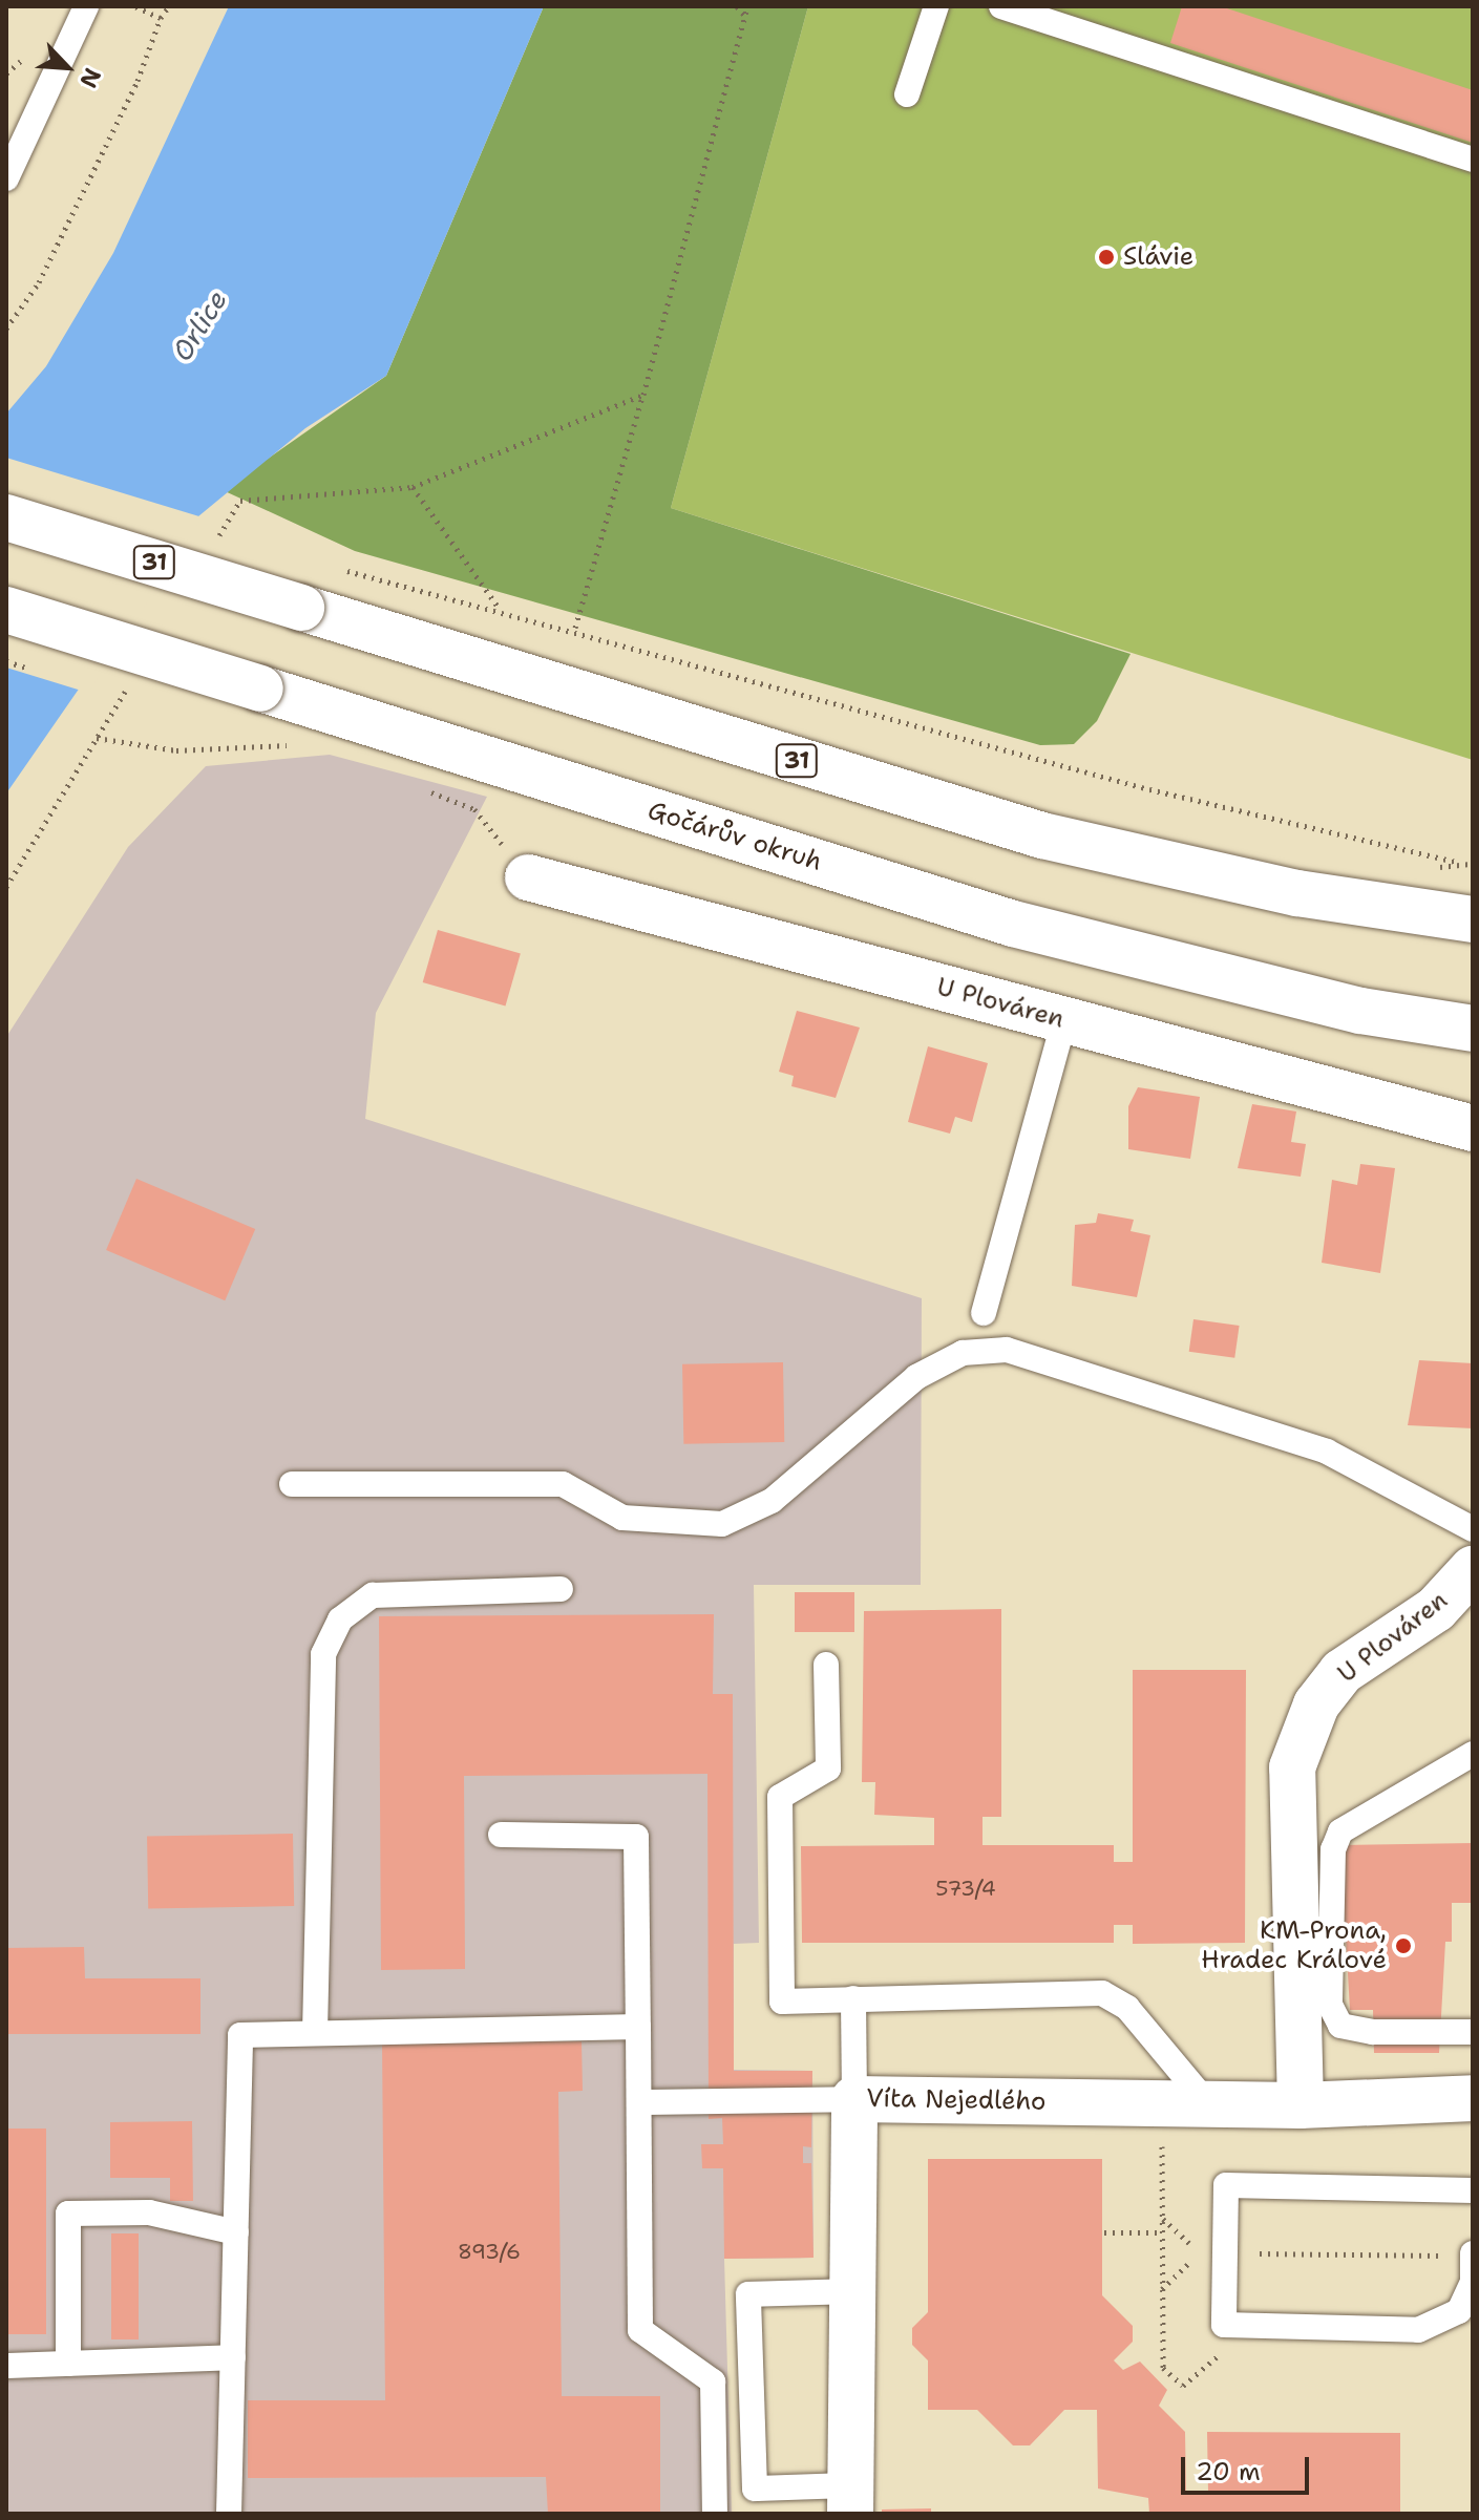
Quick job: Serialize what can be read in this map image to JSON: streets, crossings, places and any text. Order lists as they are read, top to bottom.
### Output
{
  "streets": {
    "main road": [
      "31",
      "Gočárův okruh",
      "U Plováren",
      "Víta Nejedlého"
    ]
  },
  "crossings": [
    ["U Plováren", "Víta Nejedlého"]
  ],
  "water": ["Orlice"],
  "places": ["Slávie", "KM-Prona, Hradec Králové"],
  "house_numbers": ["573/4", "893/6"],
  "scale_bar": "20 m",
  "north": "bottom right"
}
